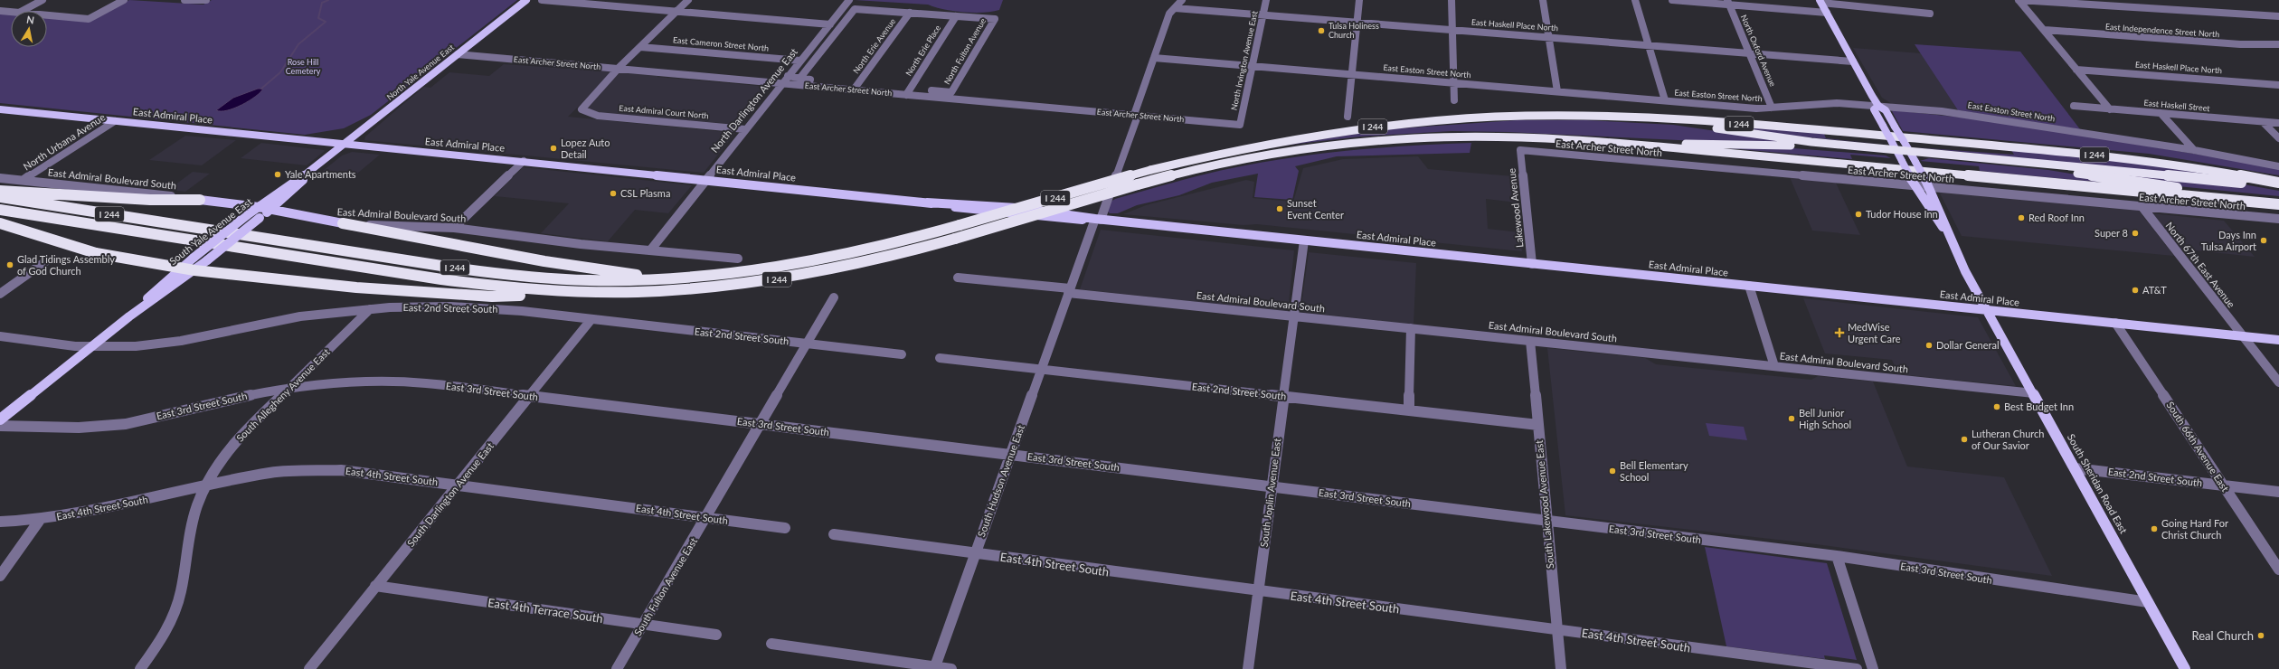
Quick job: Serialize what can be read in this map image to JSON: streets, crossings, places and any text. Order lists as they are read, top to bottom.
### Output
{
  "streets": {
    "highway": ["I 244"],
    "main road": [
      "North Yale Avenue East",
      "East Admiral Place",
      "East Admiral Boulevard South",
      "South Yale Avenue East",
      "South Sheridan Road East"
    ],
    "street": [
      "East Haskell Place North",
      "East Independence Street North",
      "East Cameron Street North",
      "North Erie Avenue",
      "North Erie Place",
      "North Oxford Avenue",
      "North Fulton Avenue",
      "North Irvington Avenue East",
      "East Archer Street North",
      "East Easton Street North",
      "North Darlington Avenue East",
      "East Haskell Street",
      "East Admiral Court North",
      "North Urbana Avenue",
      "Lakewood Avenue",
      "North 67th East Avenue",
      "East 2nd Street South",
      "East 3rd Street South",
      "South Allegheny Avenue East",
      "South 66th Avenue East",
      "East 4th Street South",
      "South Hudson Avenue East",
      "South Joplin Avenue East",
      "South Darlington Avenue East",
      "South Lakewood Avenue East",
      "South Fulton Avenue East",
      "East 4th Terrace South"
    ]
  },
  "crossings": [
    ["East Haskell Place North", "North Oxford Avenue"],
    ["East Haskell Place North", "North Irvington Avenue East"],
    ["East Haskell Place North", "South Hudson Avenue East"],
    ["East Cameron Street North", "North Darlington Avenue East"],
    ["North Erie Avenue", "East Archer Street North"],
    ["North Erie Place", "North Fulton Avenue"],
    ["North Erie Place", "East Archer Street North"],
    ["North Oxford Avenue", "East Easton Street North"],
    ["North Fulton Avenue", "East Archer Street North"],
    ["North Irvington Avenue East", "East Archer Street North"],
    ["North Irvington Avenue East", "East Easton Street North"],
    ["East Archer Street North", "North Yale Avenue East"],
    ["East Archer Street North", "North Darlington Avenue East"],
    ["East Archer Street North", "East Admiral Court North"],
    ["East Archer Street North", "Lakewood Avenue"],
    ["East Archer Street North", "North 67th East Avenue"],
    ["East Archer Street North", "South Hudson Avenue East"],
    ["East Easton Street North", "South Hudson Avenue East"],
    ["North Yale Avenue East", "East Admiral Place"],
    ["North Yale Avenue East", "South Yale Avenue East"],
    ["North Darlington Avenue East", "East Admiral Court North"],
    ["North Darlington Avenue East", "East Admiral Place"],
    ["North Darlington Avenue East", "East Admiral Boulevard South"],
    ["East Admiral Place", "North Urbana Avenue"],
    ["East Admiral Place", "Lakewood Avenue"],
    ["East Admiral Place", "North 67th East Avenue"],
    ["East Admiral Place", "South 66th Avenue East"],
    ["East Admiral Place", "South Hudson Avenue East"],
    ["East Admiral Place", "South Sheridan Road East"],
    ["East Admiral Place", "South Joplin Avenue East"],
    ["North Urbana Avenue", "East Admiral Boulevard South"],
    ["East Admiral Boulevard South", "South Yale Avenue East"],
    ["East Admiral Boulevard South", "South Hudson Avenue East"],
    ["East Admiral Boulevard South", "South Sheridan Road East"],
    ["East Admiral Boulevard South", "South Joplin Avenue East"],
    ["East Admiral Boulevard South", "South Lakewood Avenue East"],
    ["South Yale Avenue East", "East 2nd Street South"],
    ["East 2nd Street South", "South Allegheny Avenue East"],
    ["East 2nd Street South", "South 66th Avenue East"],
    ["East 2nd Street South", "South Hudson Avenue East"],
    ["East 2nd Street South", "South Sheridan Road East"],
    ["East 2nd Street South", "South Joplin Avenue East"],
    ["East 2nd Street South", "South Darlington Avenue East"],
    ["East 2nd Street South", "South Lakewood Avenue East"],
    ["East 2nd Street South", "South Fulton Avenue East"],
    ["East 3rd Street South", "South Allegheny Avenue East"],
    ["East 3rd Street South", "South Hudson Avenue East"],
    ["East 3rd Street South", "South Sheridan Road East"],
    ["East 3rd Street South", "South Joplin Avenue East"],
    ["East 3rd Street South", "South Darlington Avenue East"],
    ["East 3rd Street South", "South Lakewood Avenue East"],
    ["East 3rd Street South", "South Fulton Avenue East"],
    ["South Allegheny Avenue East", "East 4th Street South"],
    ["East 4th Street South", "South Hudson Avenue East"],
    ["East 4th Street South", "South Joplin Avenue East"],
    ["East 4th Street South", "South Darlington Avenue East"],
    ["East 4th Street South", "South Lakewood Avenue East"],
    ["East 4th Street South", "South Fulton Avenue East"],
    ["South Darlington Avenue East", "East 4th Terrace South"],
    ["South Fulton Avenue East", "East 4th Terrace South"]
  ],
  "parks": ["Rose Hill Cemetery"],
  "places": {
    "other": [
      "Tulsa Holiness Church",
      "Lopez Auto Detail",
      "Yale Apartments",
      "CSL Plasma",
      "Sunset Event Center",
      "Tudor House Inn",
      "Red Roof Inn",
      "Super 8",
      "Days Inn Tulsa Airport",
      "Glad Tidings Assembly of God Church",
      "AT&T",
      "Dollar General",
      "Best Budget Inn",
      "Bell Junior High School",
      "Lutheran Church of Our Savior",
      "Bell Elementary School",
      "Going Hard For Christ Church",
      "Real Church"
    ],
    "health": ["MedWise Urgent Care"]
  },
  "north": "top"
}
